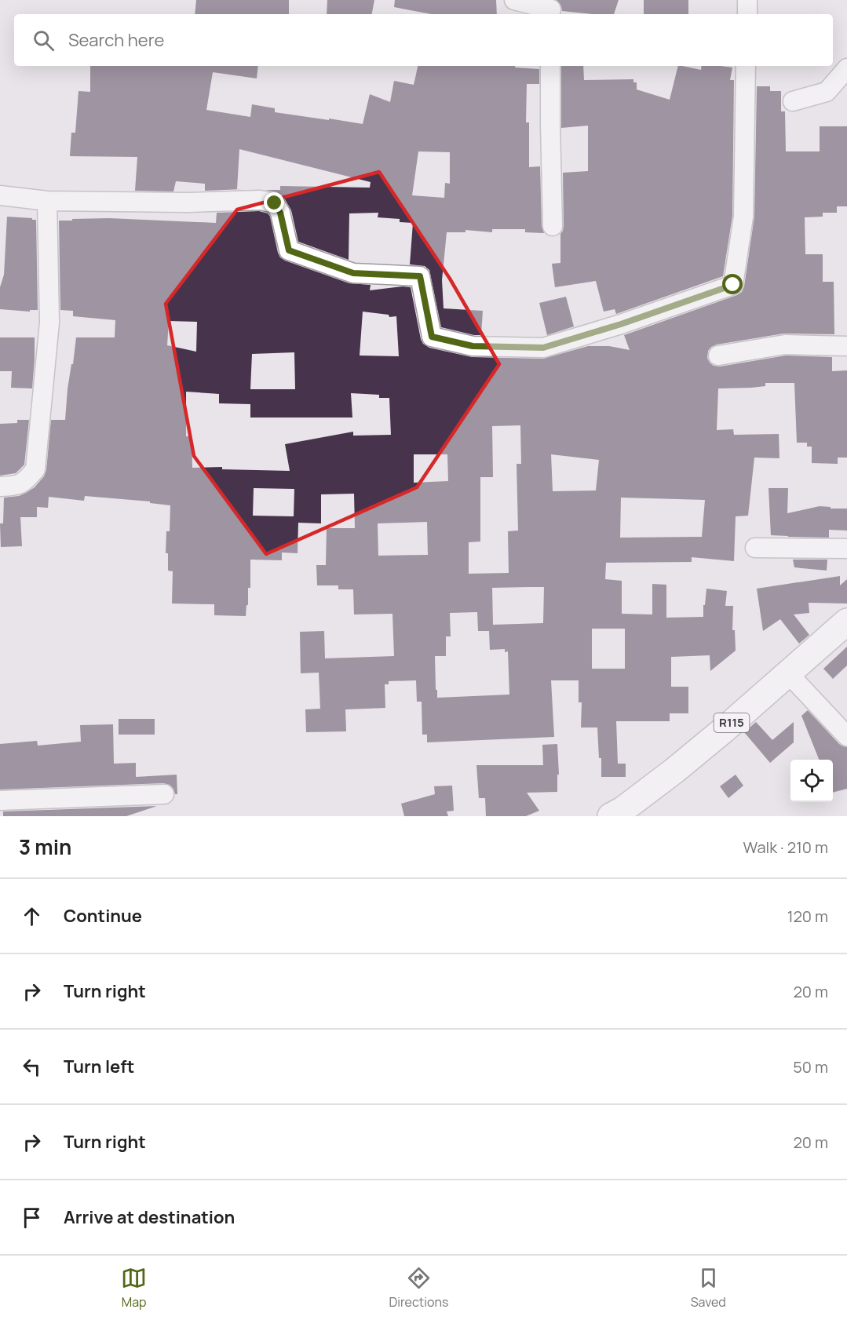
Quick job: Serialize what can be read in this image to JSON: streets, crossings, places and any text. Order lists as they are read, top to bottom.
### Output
{
  "streets": {
    "main road": ["R115"]
  },
  "page": {
    "search": "Search here",
    "heading": ["3 min", "Walk · 210 m"],
    "list": [
      ["Continue", "120 m"],
      ["Turn right", "20 m"],
      ["Turn left", "50 m"],
      ["Turn right", "20 m"],
      "Arrive at destination"
    ],
    "nav": ["Map", "Directions", "Saved"]
  }
}
